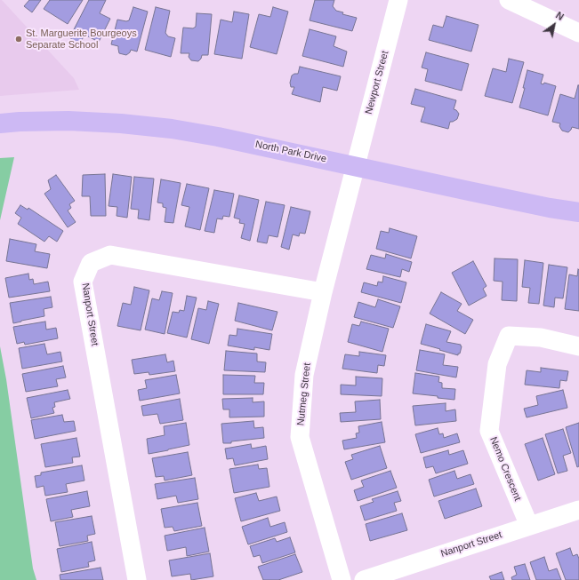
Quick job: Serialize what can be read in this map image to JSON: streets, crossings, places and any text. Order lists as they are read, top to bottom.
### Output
{
  "streets": {
    "main road": ["North Park Drive"],
    "street": [
      "Newport Street",
      "Nanport Street",
      "Nutmeg Street",
      "Nemo Crescent"
    ]
  },
  "crossings": [
    ["Newport Street", "North Park Drive"],
    ["Newport Street", "Nutmeg Street"],
    ["North Park Drive", "Nutmeg Street"],
    ["Nanport Street", "Nutmeg Street"],
    ["Nanport Street", "Nemo Crescent"]
  ],
  "places": ["St. Marguerite Bourgeoys Separate School"],
  "north": "top right"
}
